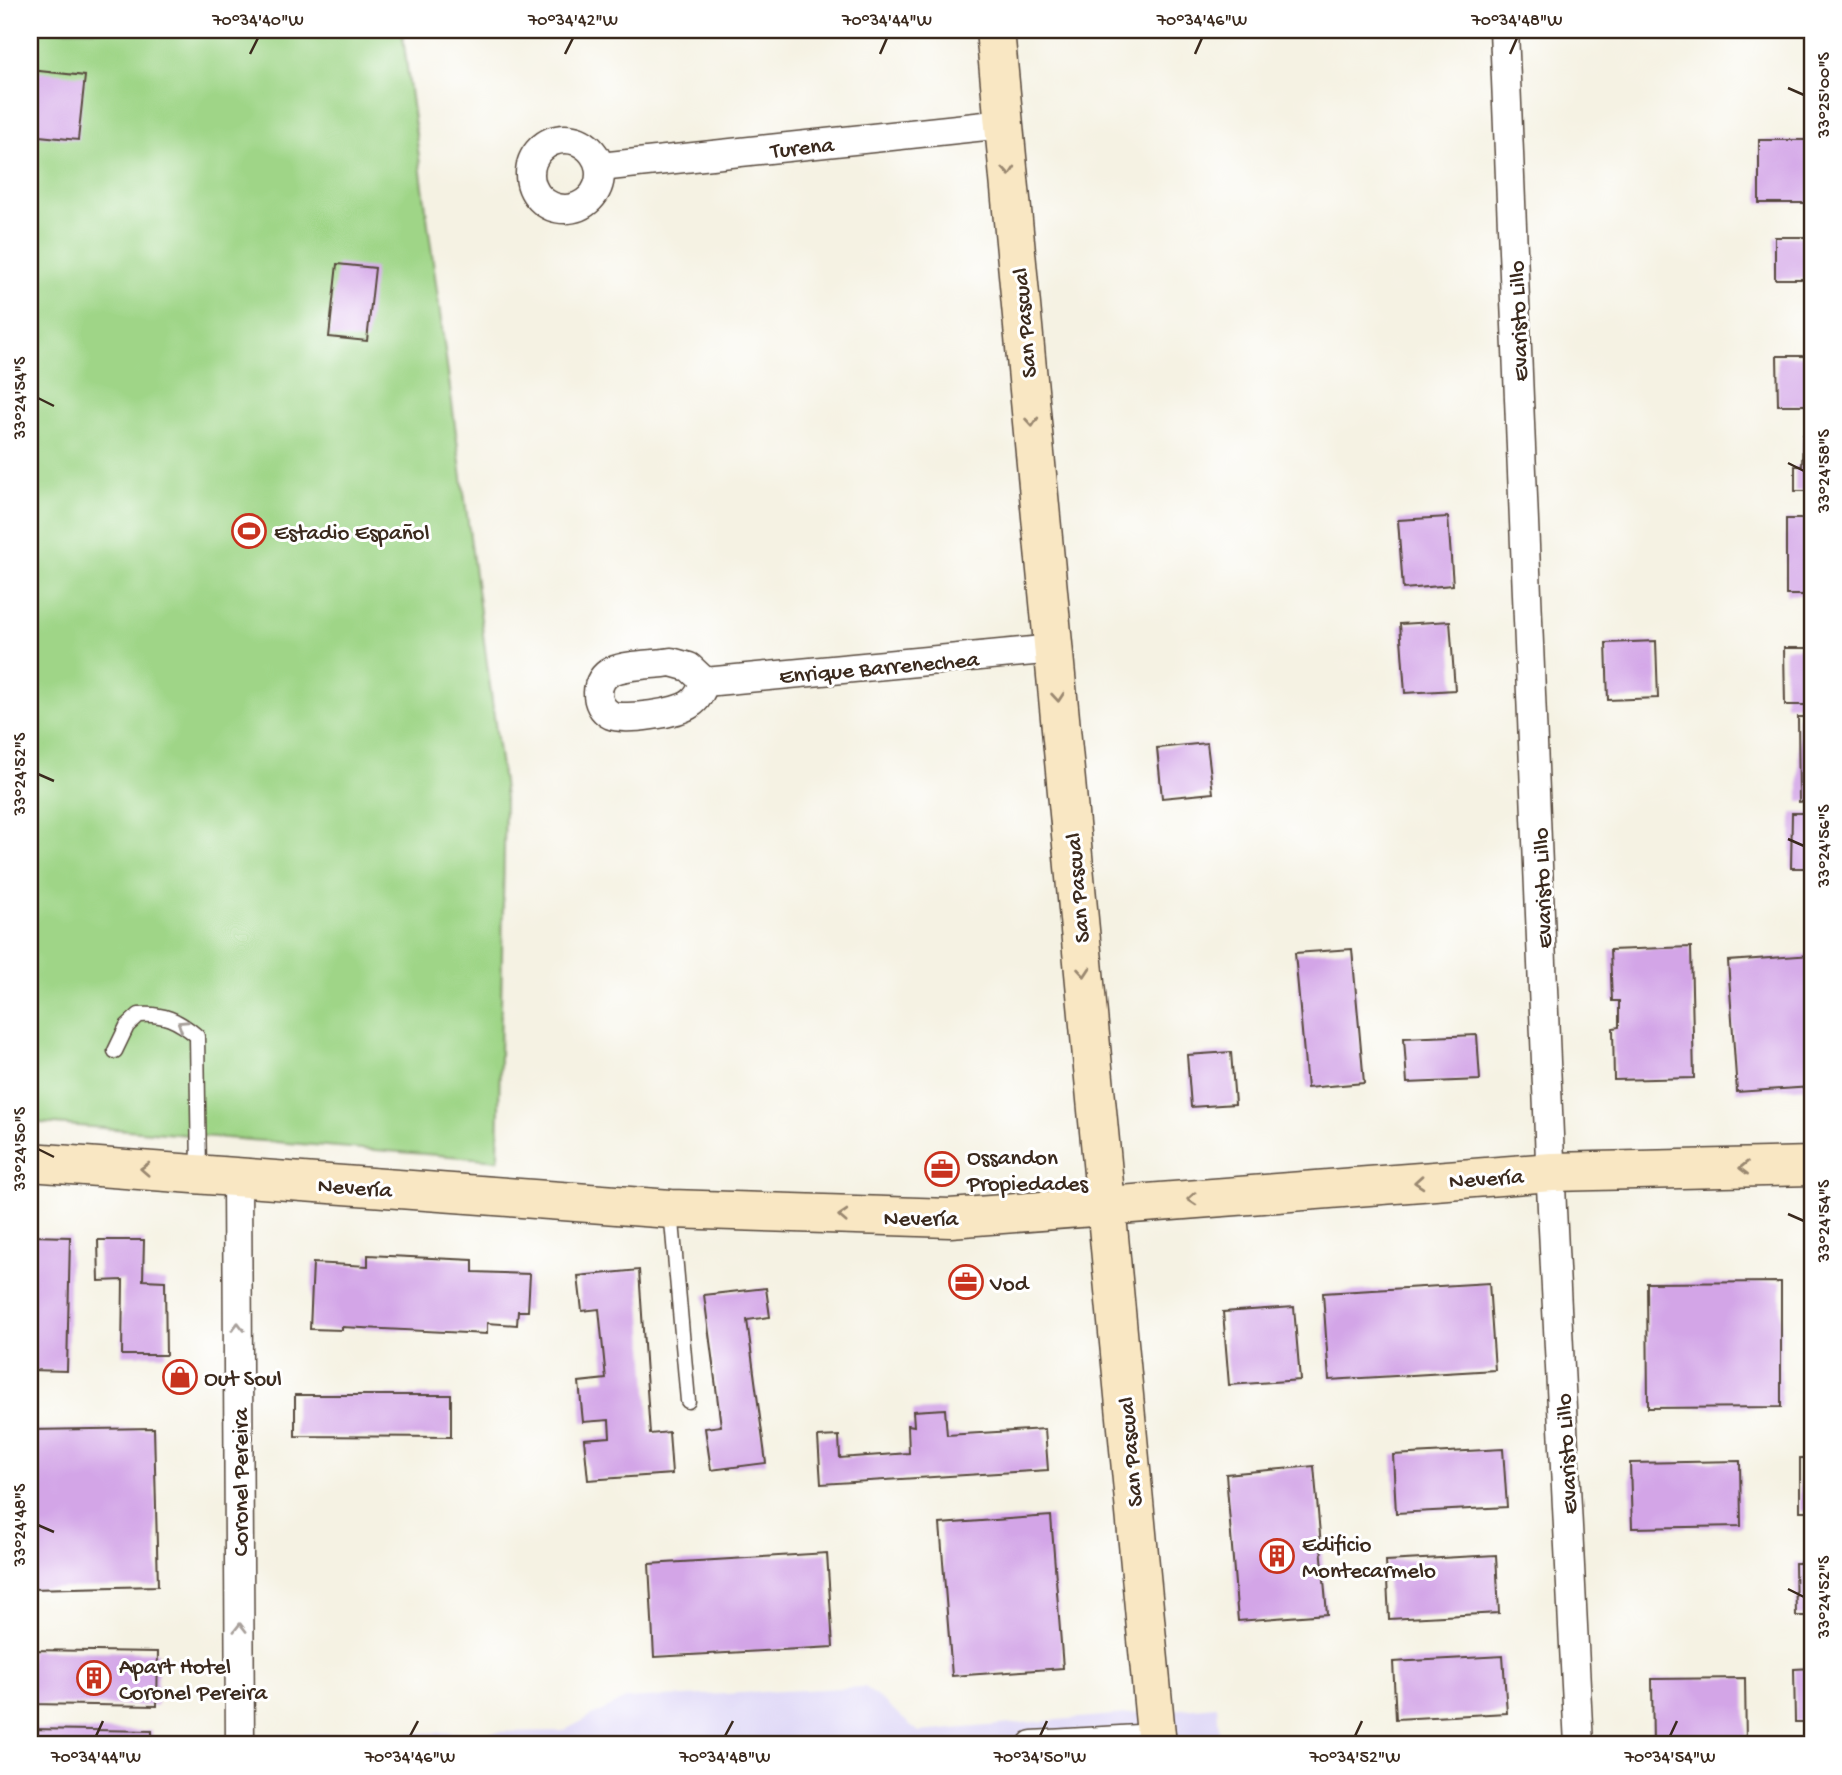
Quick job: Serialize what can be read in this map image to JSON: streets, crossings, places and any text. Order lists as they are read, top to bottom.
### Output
{
  "streets": {
    "street": [
      "Turena",
      "Evaristo Lillo",
      "San Pascual",
      "Enrique Barrenechea",
      "Nevería",
      "Coronel Pereira"
    ]
  },
  "crossings": [
    ["Turena", "San Pascual"],
    ["Evaristo Lillo", "Nevería"],
    ["San Pascual", "Enrique Barrenechea"],
    ["San Pascual", "Nevería"],
    ["Nevería", "Coronel Pereira"]
  ],
  "one_way": ["San Pascual", "Nevería", "Coronel Pereira"],
  "places": {
    "sports": ["Estadio Español"],
    "office": ["Ossandon Propiedades", "Vod"],
    "shop": ["Out Soul"],
    "building": ["Edificio Montecarmelo", "Apart Hotel Coronel Pereira"]
  },
  "coordinates": [
    "70°34'40\"W",
    "70°34'42\"W",
    "70°34'44\"W",
    "70°34'46\"W",
    "70°34'48\"W",
    "33°25'00\"S",
    "33°24'54\"S",
    "33°24'58\"S",
    "33°24'52\"S",
    "33°24'56\"S",
    "33°24'50\"S",
    "33°24'48\"S",
    "70°34'50\"W",
    "70°34'52\"W",
    "70°34'54\"W"
  ]
}
